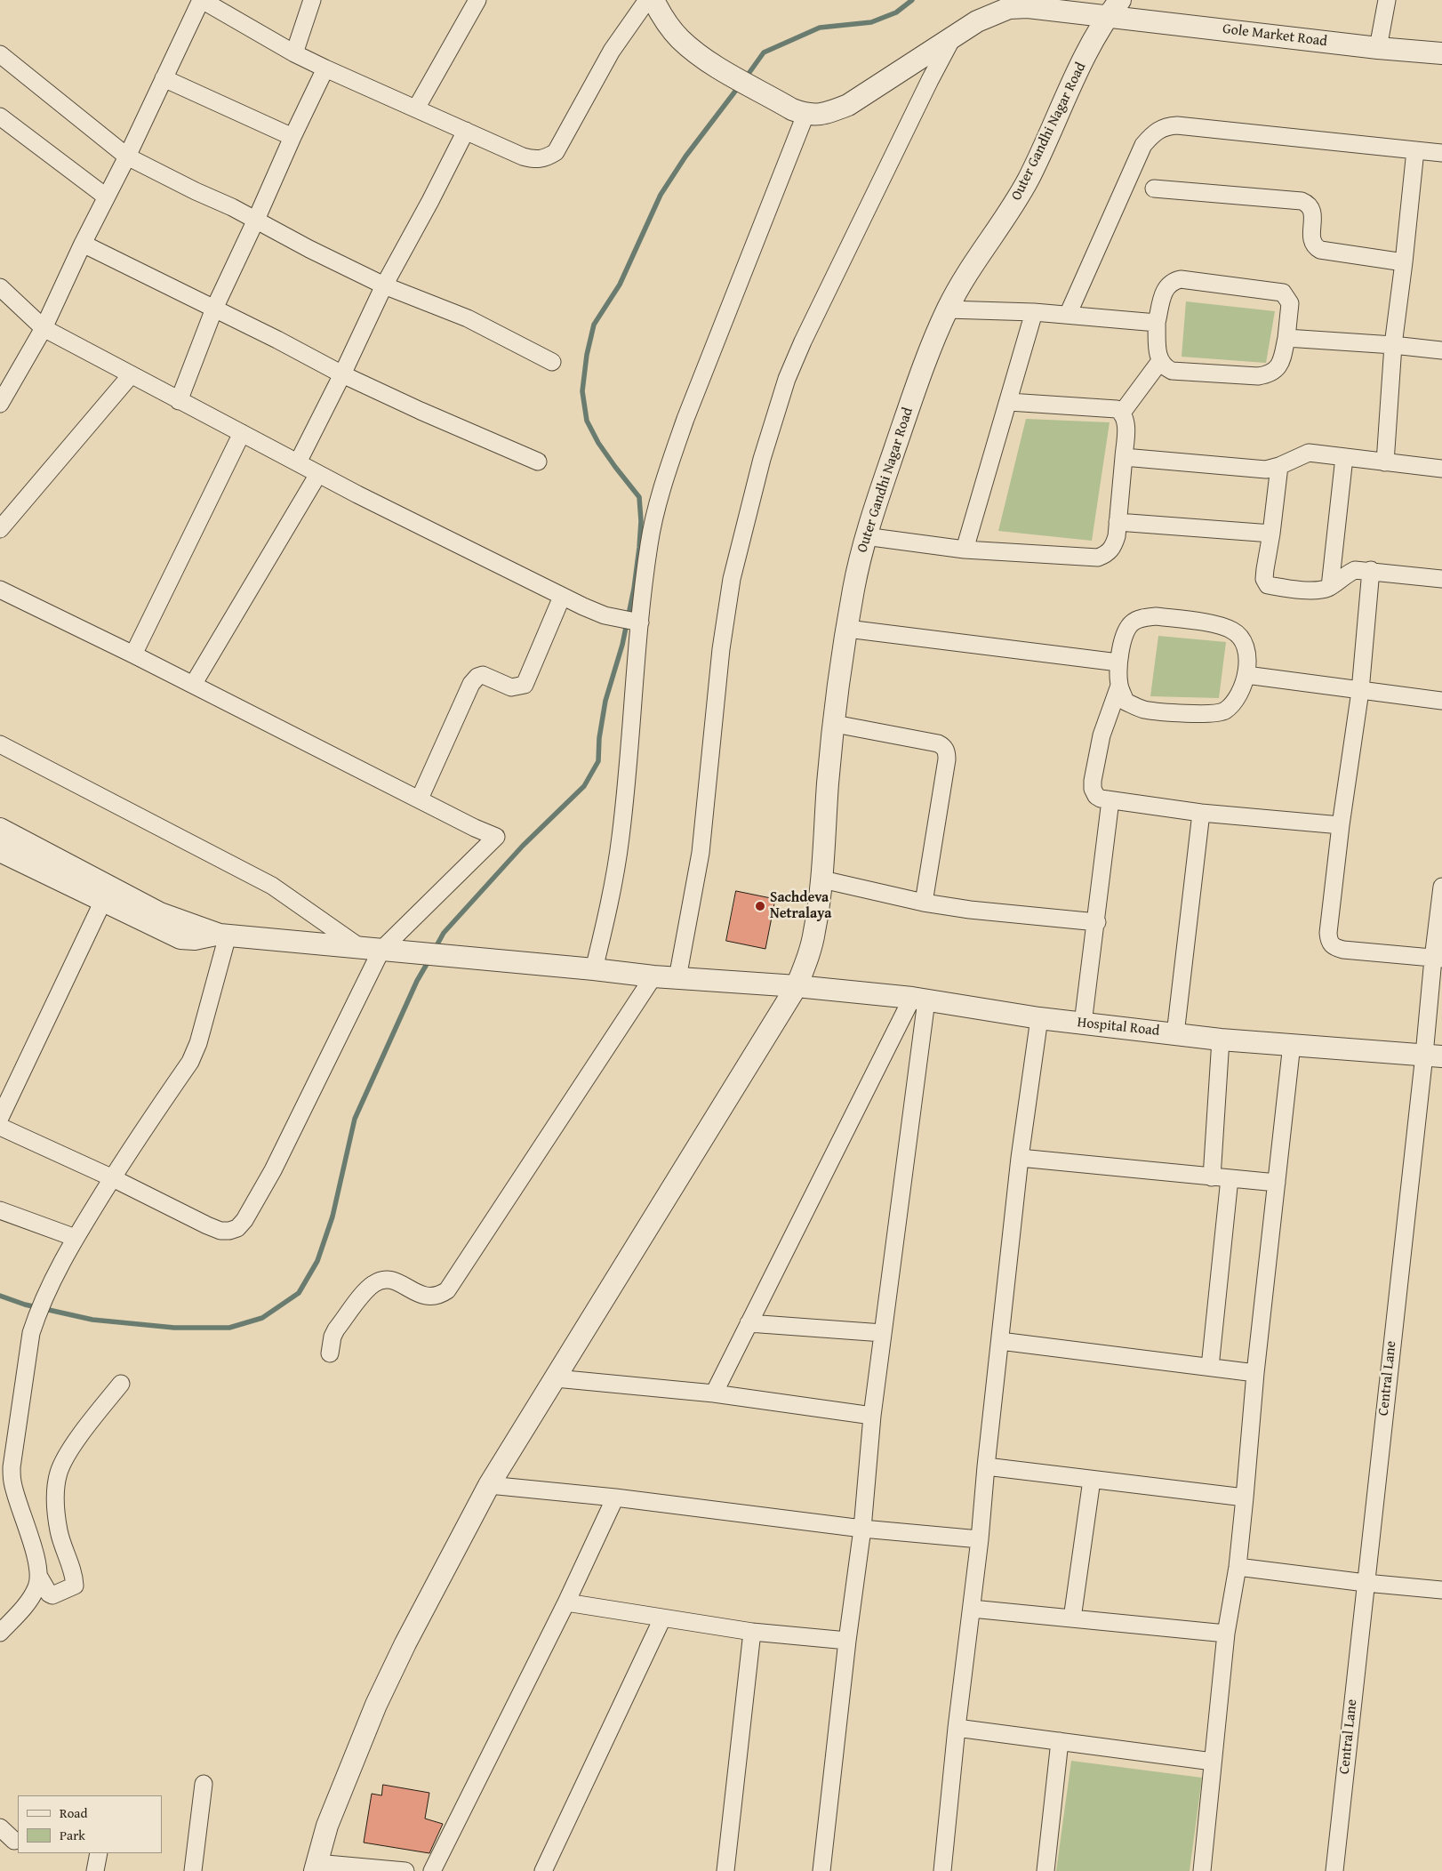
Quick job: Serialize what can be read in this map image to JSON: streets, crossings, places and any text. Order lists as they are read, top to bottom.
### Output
{
  "streets": {
    "street": [
      "Gole Market Road",
      "Outer Gandhi Nagar Road",
      "Hospital Road",
      "Central Lane"
    ]
  },
  "crossings": [
    ["Gole Market Road", "Outer Gandhi Nagar Road"],
    ["Outer Gandhi Nagar Road", "Hospital Road"],
    ["Hospital Road", "Central Lane"]
  ],
  "places": ["Sachdeva Netralaya"],
  "legend": ["Road", "Park"]
}
